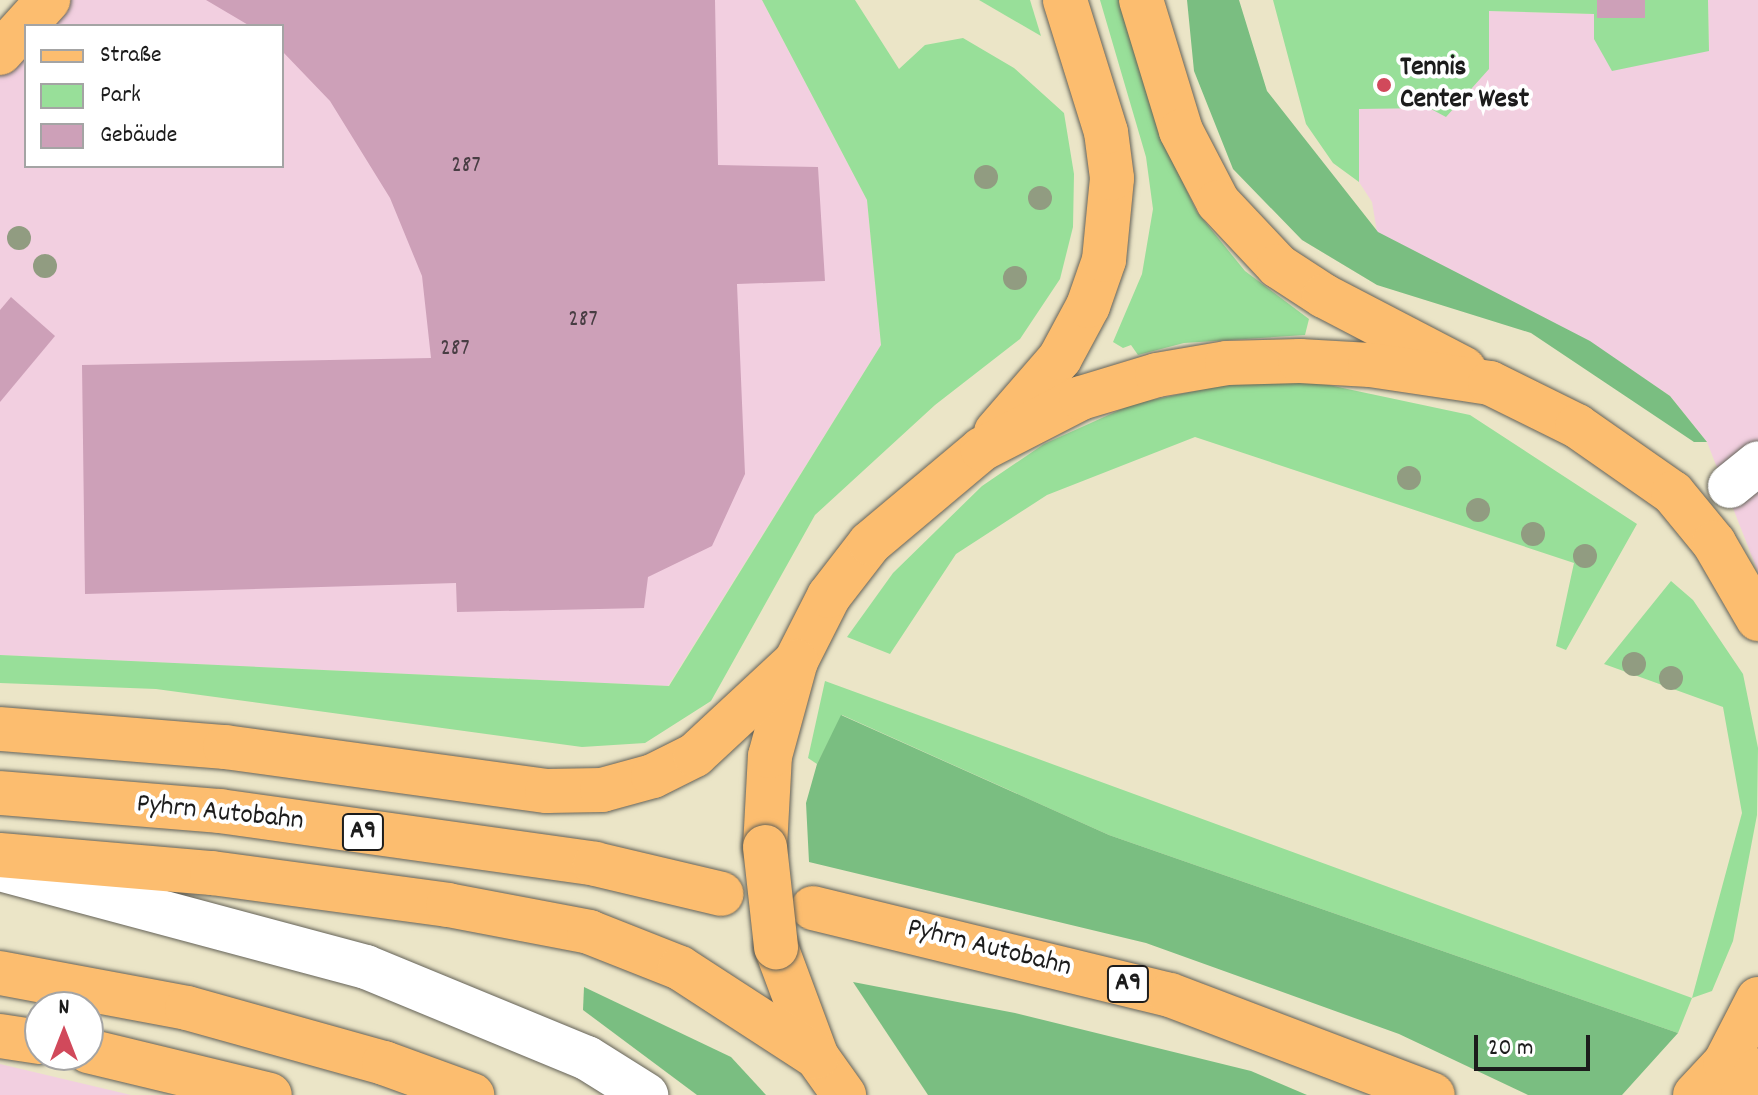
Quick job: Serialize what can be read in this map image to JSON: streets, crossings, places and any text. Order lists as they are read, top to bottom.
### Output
{
  "streets": {
    "main road": ["Pyhrn Autobahn", "A9"]
  },
  "places": ["Tennis Center West"],
  "house_numbers": ["287", "287", "287"],
  "legend": ["Straße", "Park", "Gebäude"],
  "scale_bar": "20 m",
  "north": "top"
}
